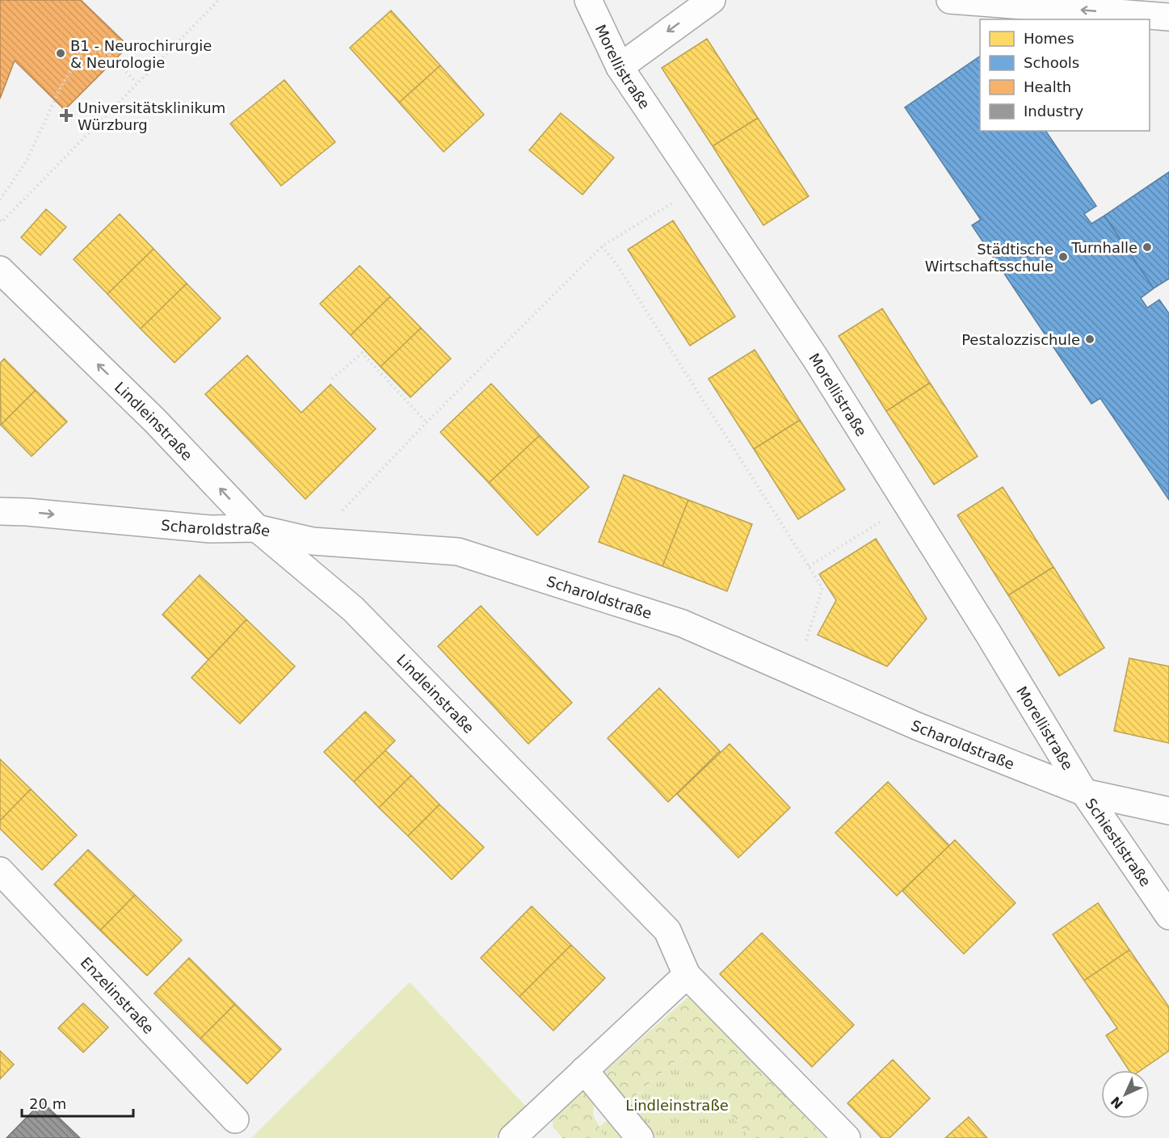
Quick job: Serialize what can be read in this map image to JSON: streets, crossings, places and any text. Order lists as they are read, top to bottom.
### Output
{
  "streets": {
    "street": [
      "Morellistraße",
      "Lindleinstraße",
      "Scharoldstraße",
      "Schiestlstraße",
      "Enzelinstraße"
    ]
  },
  "crossings": [
    ["Morellistraße", "Scharoldstraße"],
    ["Morellistraße", "Schiestlstraße"],
    ["Lindleinstraße", "Scharoldstraße"],
    ["Scharoldstraße", "Schiestlstraße"]
  ],
  "parks": ["Lindleinstraße"],
  "places": {
    "other": [
      "B1 - Neurochirurgie & Neurologie",
      "Turnhalle",
      "Städtische Wirtschaftsschule",
      "Pestalozzischule"
    ],
    "health": ["Universitätsklinikum Würzburg"]
  },
  "legend": [
    "Homes",
    "Schools",
    "Health",
    "Industry"
  ],
  "scale_bar": "20 m",
  "north": "bottom left"
}
